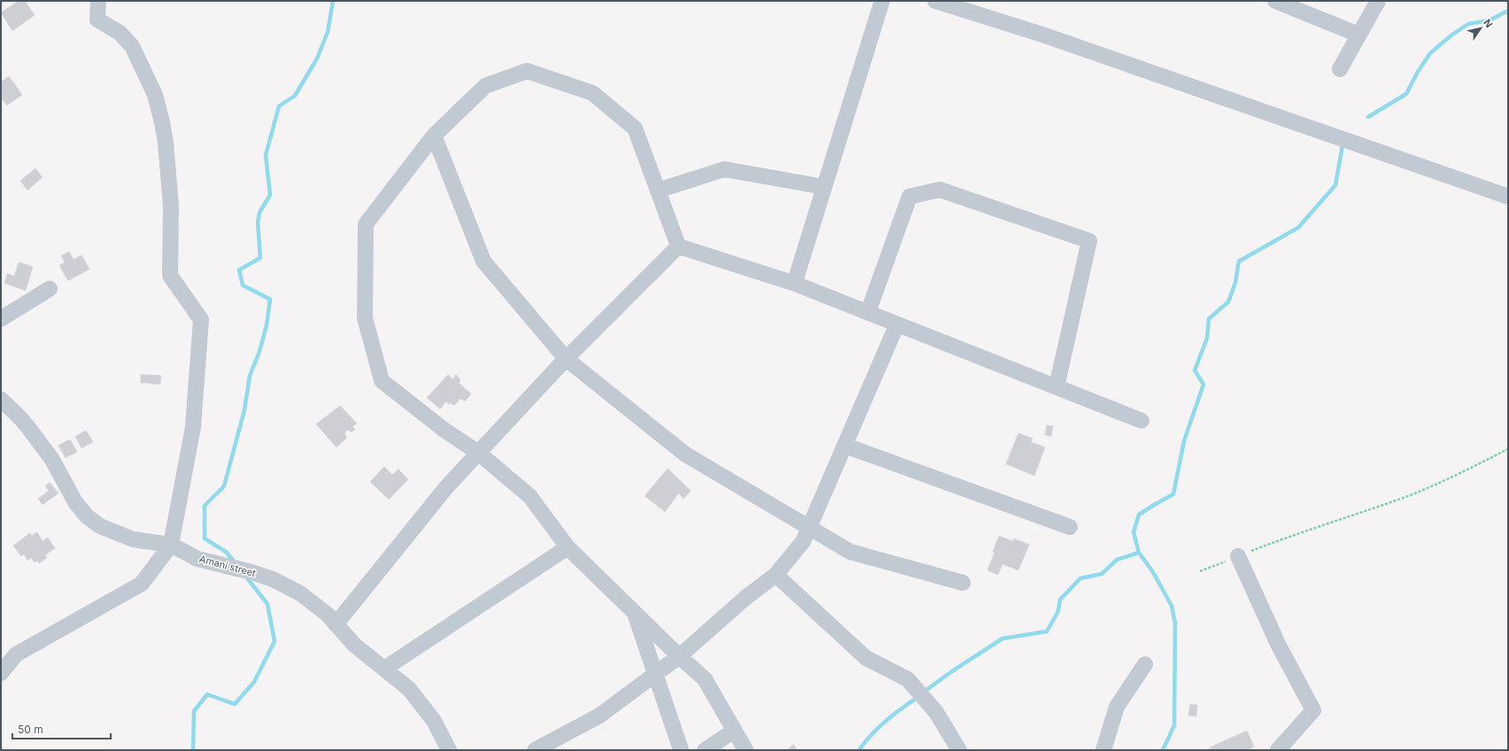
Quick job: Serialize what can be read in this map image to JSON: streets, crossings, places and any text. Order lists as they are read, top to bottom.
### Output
{
  "streets": {
    "street": ["Amani street"]
  },
  "scale_bar": "50 m",
  "north": "top right"
}
